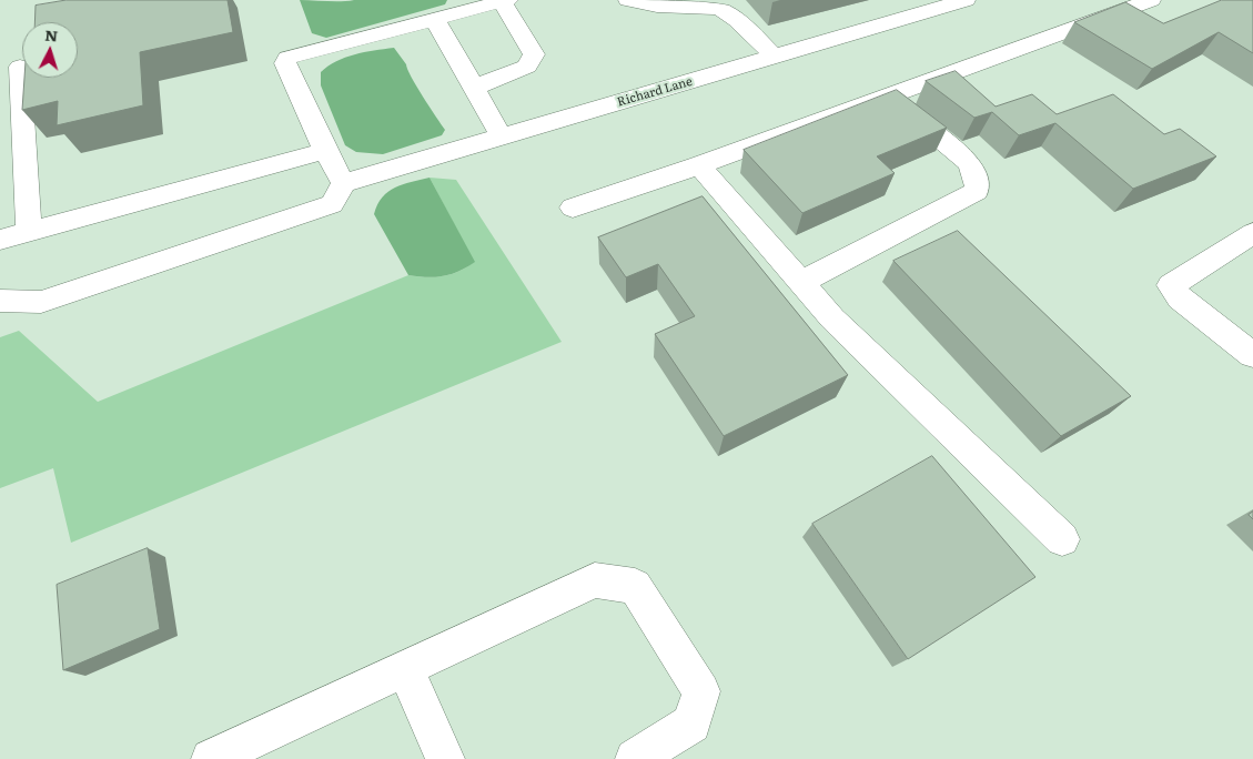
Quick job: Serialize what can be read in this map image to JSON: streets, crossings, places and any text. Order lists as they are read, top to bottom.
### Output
{
  "streets": {
    "street": ["Richard Lane"]
  },
  "north": "top"
}
